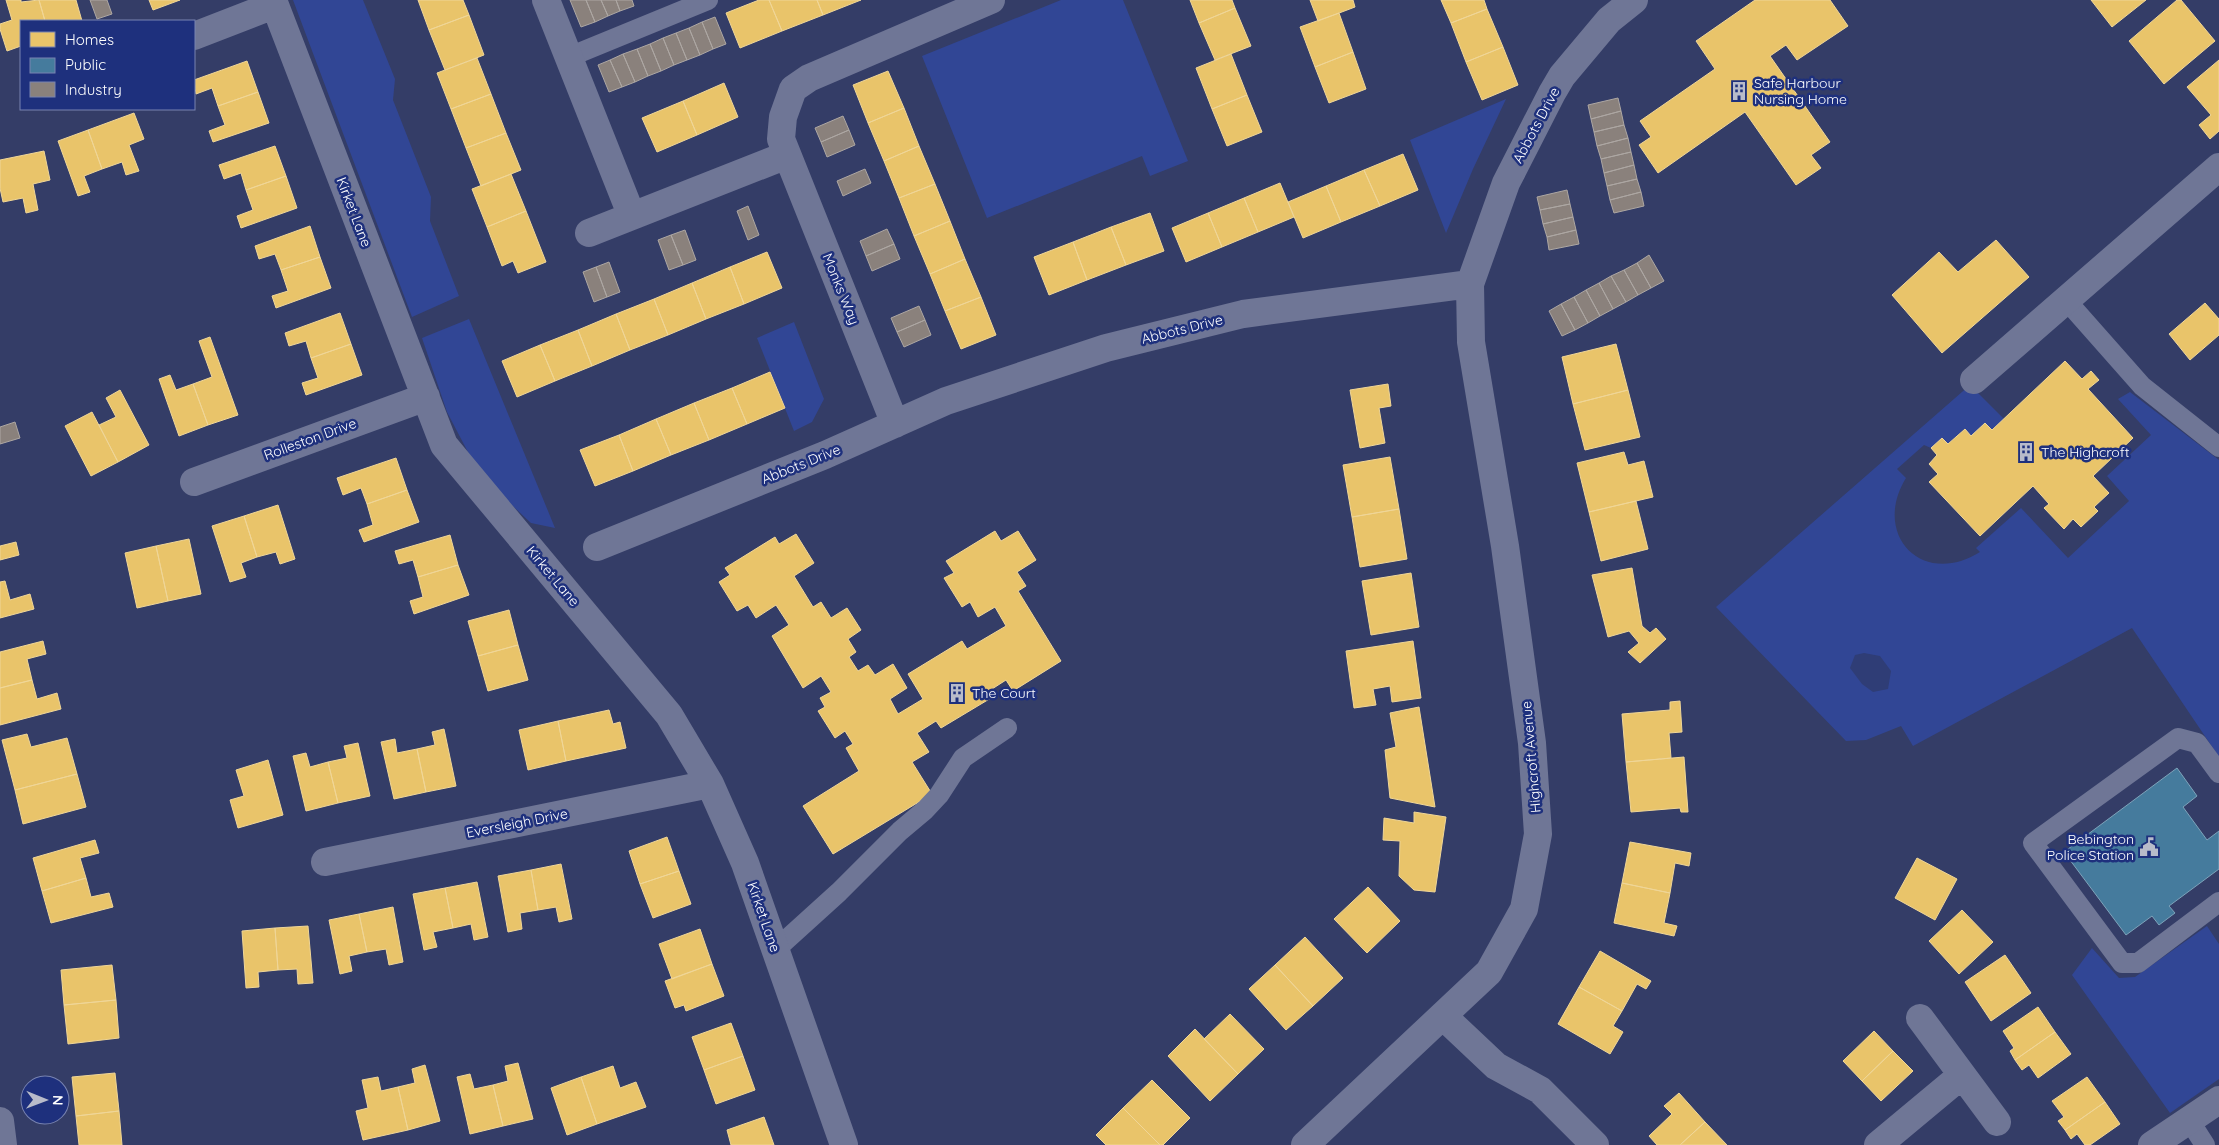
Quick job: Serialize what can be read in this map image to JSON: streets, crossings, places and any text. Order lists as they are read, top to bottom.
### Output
{
  "streets": {
    "street": [
      "Abbots Drive",
      "Kirket Lane",
      "Monks Way",
      "Rolleston Drive",
      "Highcroft Avenue",
      "Eversleigh Drive"
    ]
  },
  "crossings": [
    ["Abbots Drive", "Monks Way"],
    ["Abbots Drive", "Highcroft Avenue"],
    ["Kirket Lane", "Rolleston Drive"],
    ["Kirket Lane", "Eversleigh Drive"]
  ],
  "places": {
    "building": ["Safe Harbour Nursing Home", "The Highcroft", "The Court"],
    "public building": ["Bebington Police Station"]
  },
  "legend": ["Homes", "Public", "Industry"],
  "north": "right"
}
